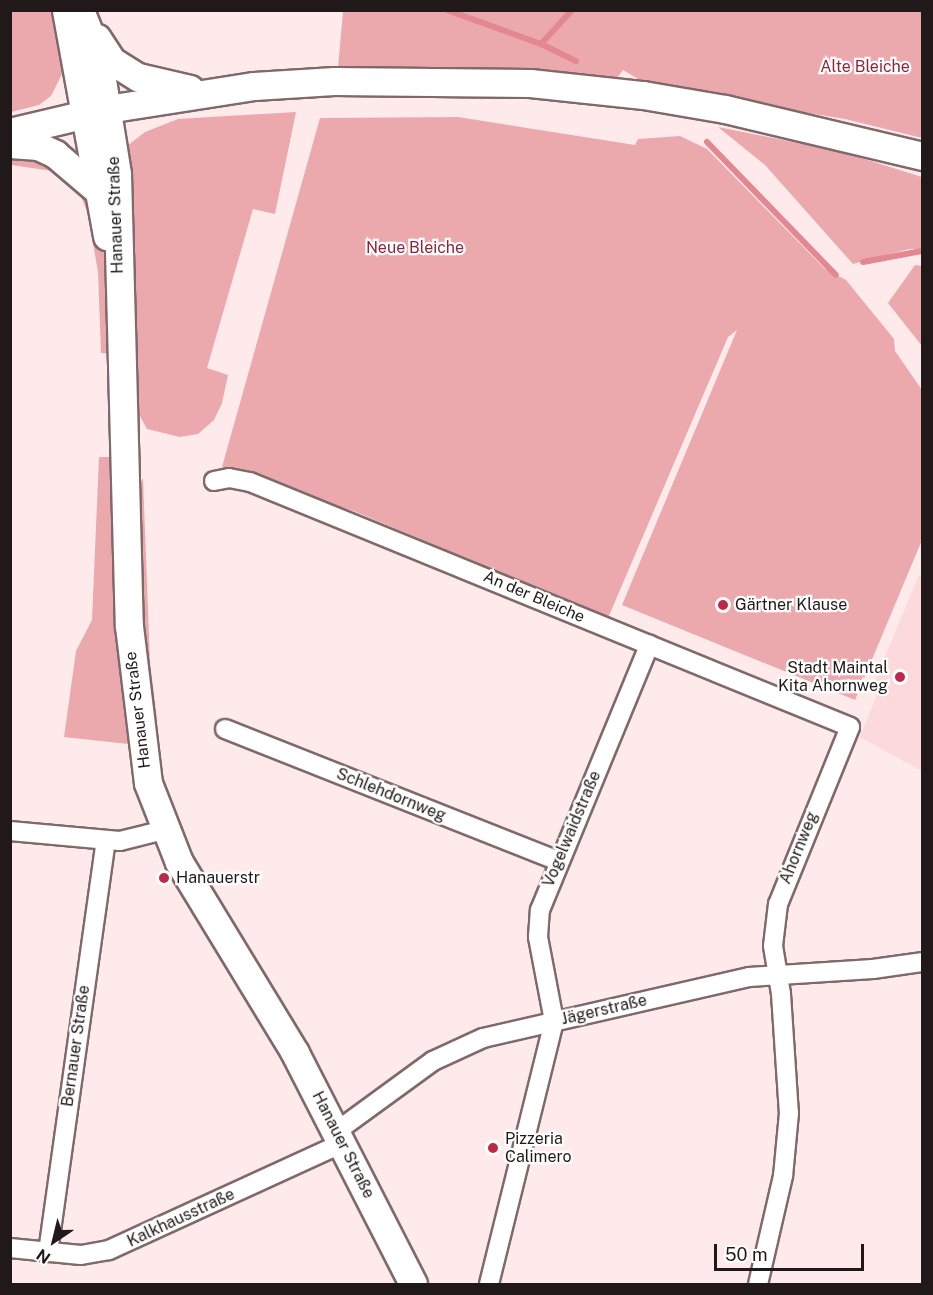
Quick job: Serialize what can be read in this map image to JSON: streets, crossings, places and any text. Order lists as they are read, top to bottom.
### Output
{
  "streets": {
    "street": [
      "Hanauer Straße",
      "An der Bleiche",
      "Schlehdornweg",
      "Vogelwaidstraße",
      "Ahornweg",
      "Jägerstraße",
      "Bernauer Straße",
      "Kalkhausstraße"
    ]
  },
  "crossings": [
    ["Hanauer Straße", "Kalkhausstraße"],
    ["An der Bleiche", "Vogelwaidstraße"],
    ["An der Bleiche", "Ahornweg"],
    ["Schlehdornweg", "Vogelwaidstraße"],
    ["Vogelwaidstraße", "Jägerstraße"],
    ["Vogelwaidstraße", "Kalkhausstraße"],
    ["Ahornweg", "Jägerstraße"],
    ["Jägerstraße", "Kalkhausstraße"],
    ["Bernauer Straße", "Kalkhausstraße"]
  ],
  "parks": ["Alte Bleiche", "Neue Bleiche"],
  "places": [
    "Gärtner Klause",
    "Stadt Maintal Kita Ahornweg",
    "Hanauerstr",
    "Pizzeria Calimero"
  ],
  "scale_bar": "50 m",
  "north": "bottom left"
}
